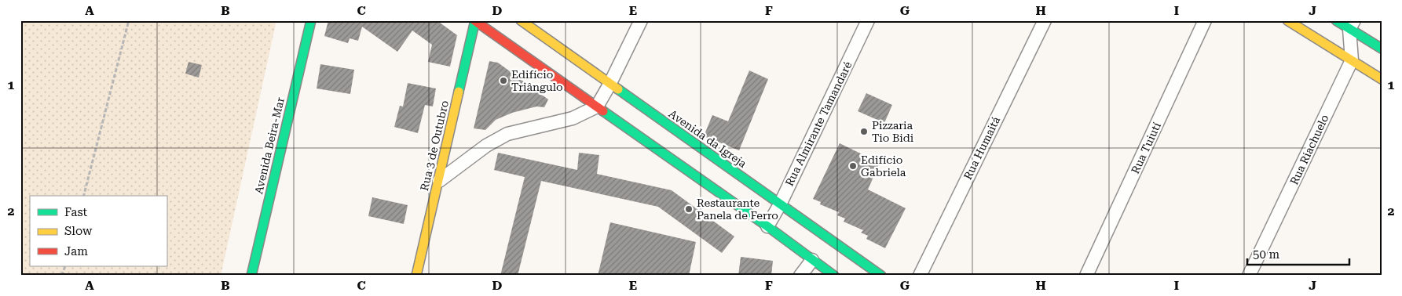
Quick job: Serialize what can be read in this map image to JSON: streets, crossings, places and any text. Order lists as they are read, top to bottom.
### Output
{
  "streets": {
    "main road": ["Avenida da Igreja", "Avenida Beira-Mar", "Rua 3 de Outubro"],
    "street": [
      "Rua Almirante Tamandaré",
      "Rua Humaitá",
      "Rua Tuiutí",
      "Rua Riachuelo"
    ]
  },
  "crossings": [
    ["Rua Almirante Tamandaré", "Avenida da Igreja"]
  ],
  "places": [
    "Edifício Triângulo",
    "Pizzaria Tio Bidi",
    "Edifício Gabriela",
    "Restaurante Panela de Ferro"
  ],
  "legend": ["Fast", "Slow", "Jam"],
  "scale_bar": "50 m",
  "grid": {
    "columns": [
      "A",
      "B",
      "C",
      "D",
      "E",
      "F",
      "G",
      "H",
      "I",
      "J"
    ],
    "rows": ["1", "2"]
  }
}
